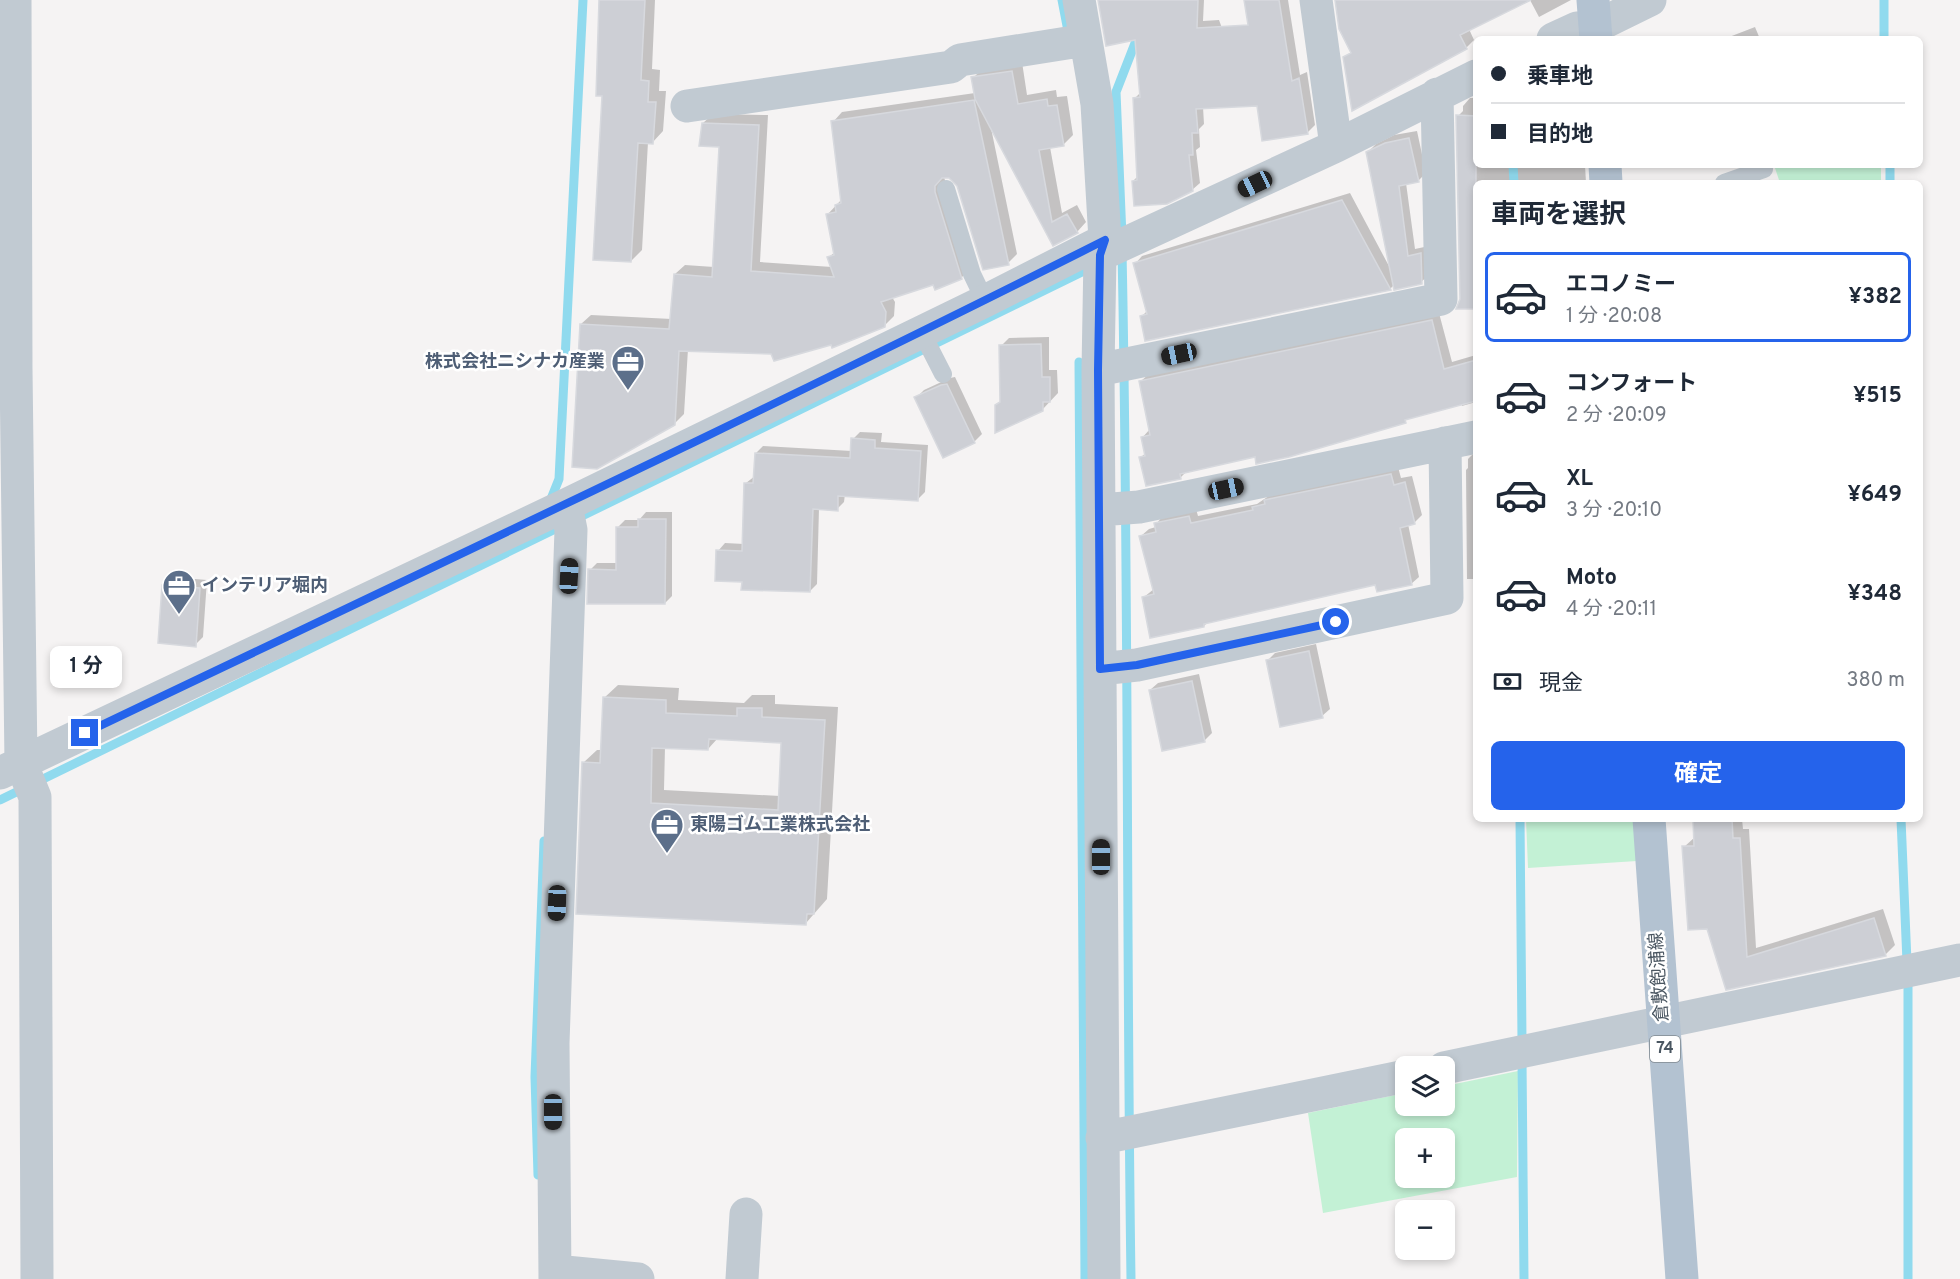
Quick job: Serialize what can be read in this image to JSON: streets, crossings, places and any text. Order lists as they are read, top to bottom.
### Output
{
  "streets": {
    "main road": ["倉敷飽浦線", "74"]
  },
  "places": {
    "office": ["株式会社ニシナカ産業", "インテリア堀内", "東陽ゴム工業株式会社"]
  },
  "page": {
    "banner": ["乗車地", "目的地"],
    "heading": "車両を選択",
    "list": [
      {
        "name": "エコノミー",
        "note": "1 分 · 20:08",
        "value": "¥382"
      },
      {
        "name": "コンフォート",
        "note": "2 分 · 20:09",
        "value": "¥515"
      },
      {
        "name": "XL",
        "note": "3 分 · 20:10",
        "value": "¥649"
      },
      {
        "name": "Moto",
        "note": "4 分 · 20:11",
        "value": "¥348"
      }
    ],
    "bubble": "1 分",
    "pay": ["現金", "380 m"],
    "buttons": "確定",
    "map_buttons": ["+", "−"]
  }
}
